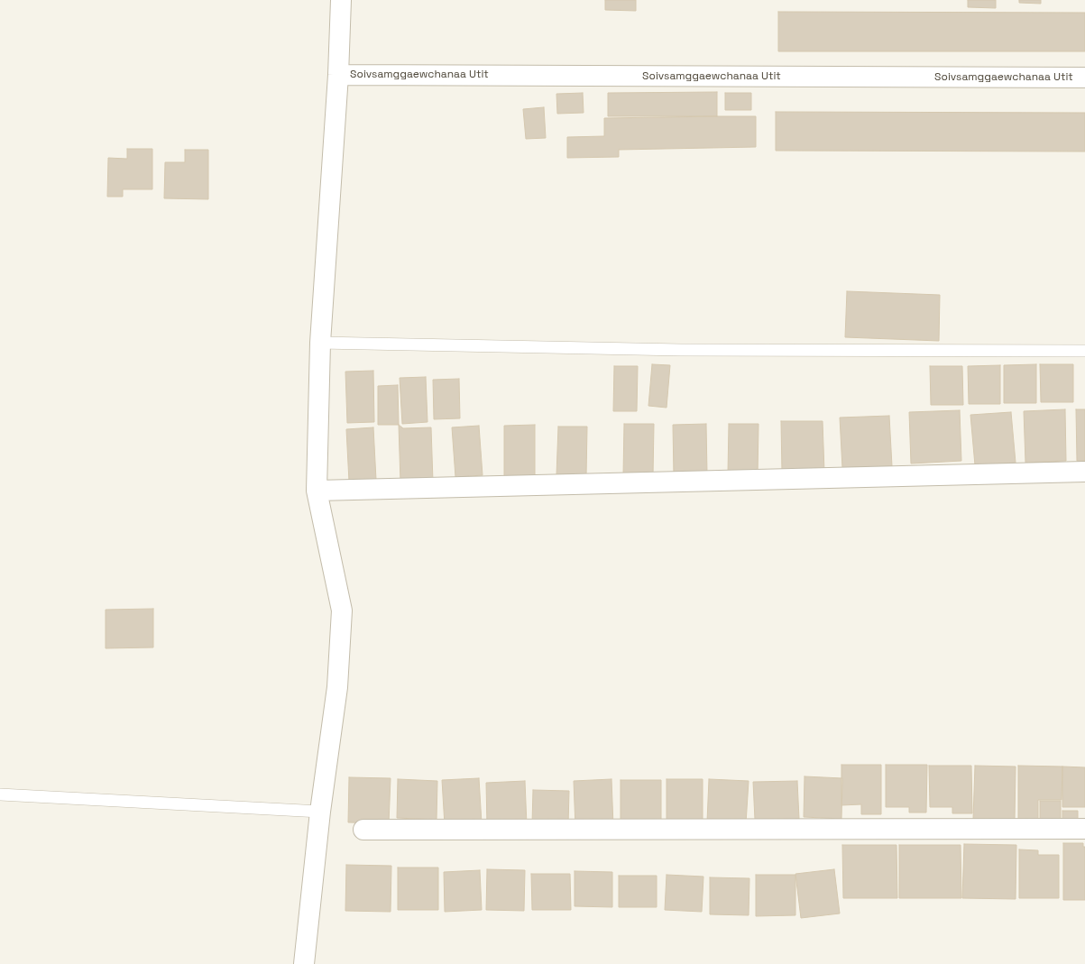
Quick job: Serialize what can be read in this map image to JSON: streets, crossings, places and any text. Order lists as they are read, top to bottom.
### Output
{
  "streets": {
    "street": ["Soivsamggaewchanaa Utit"]
  }
}
